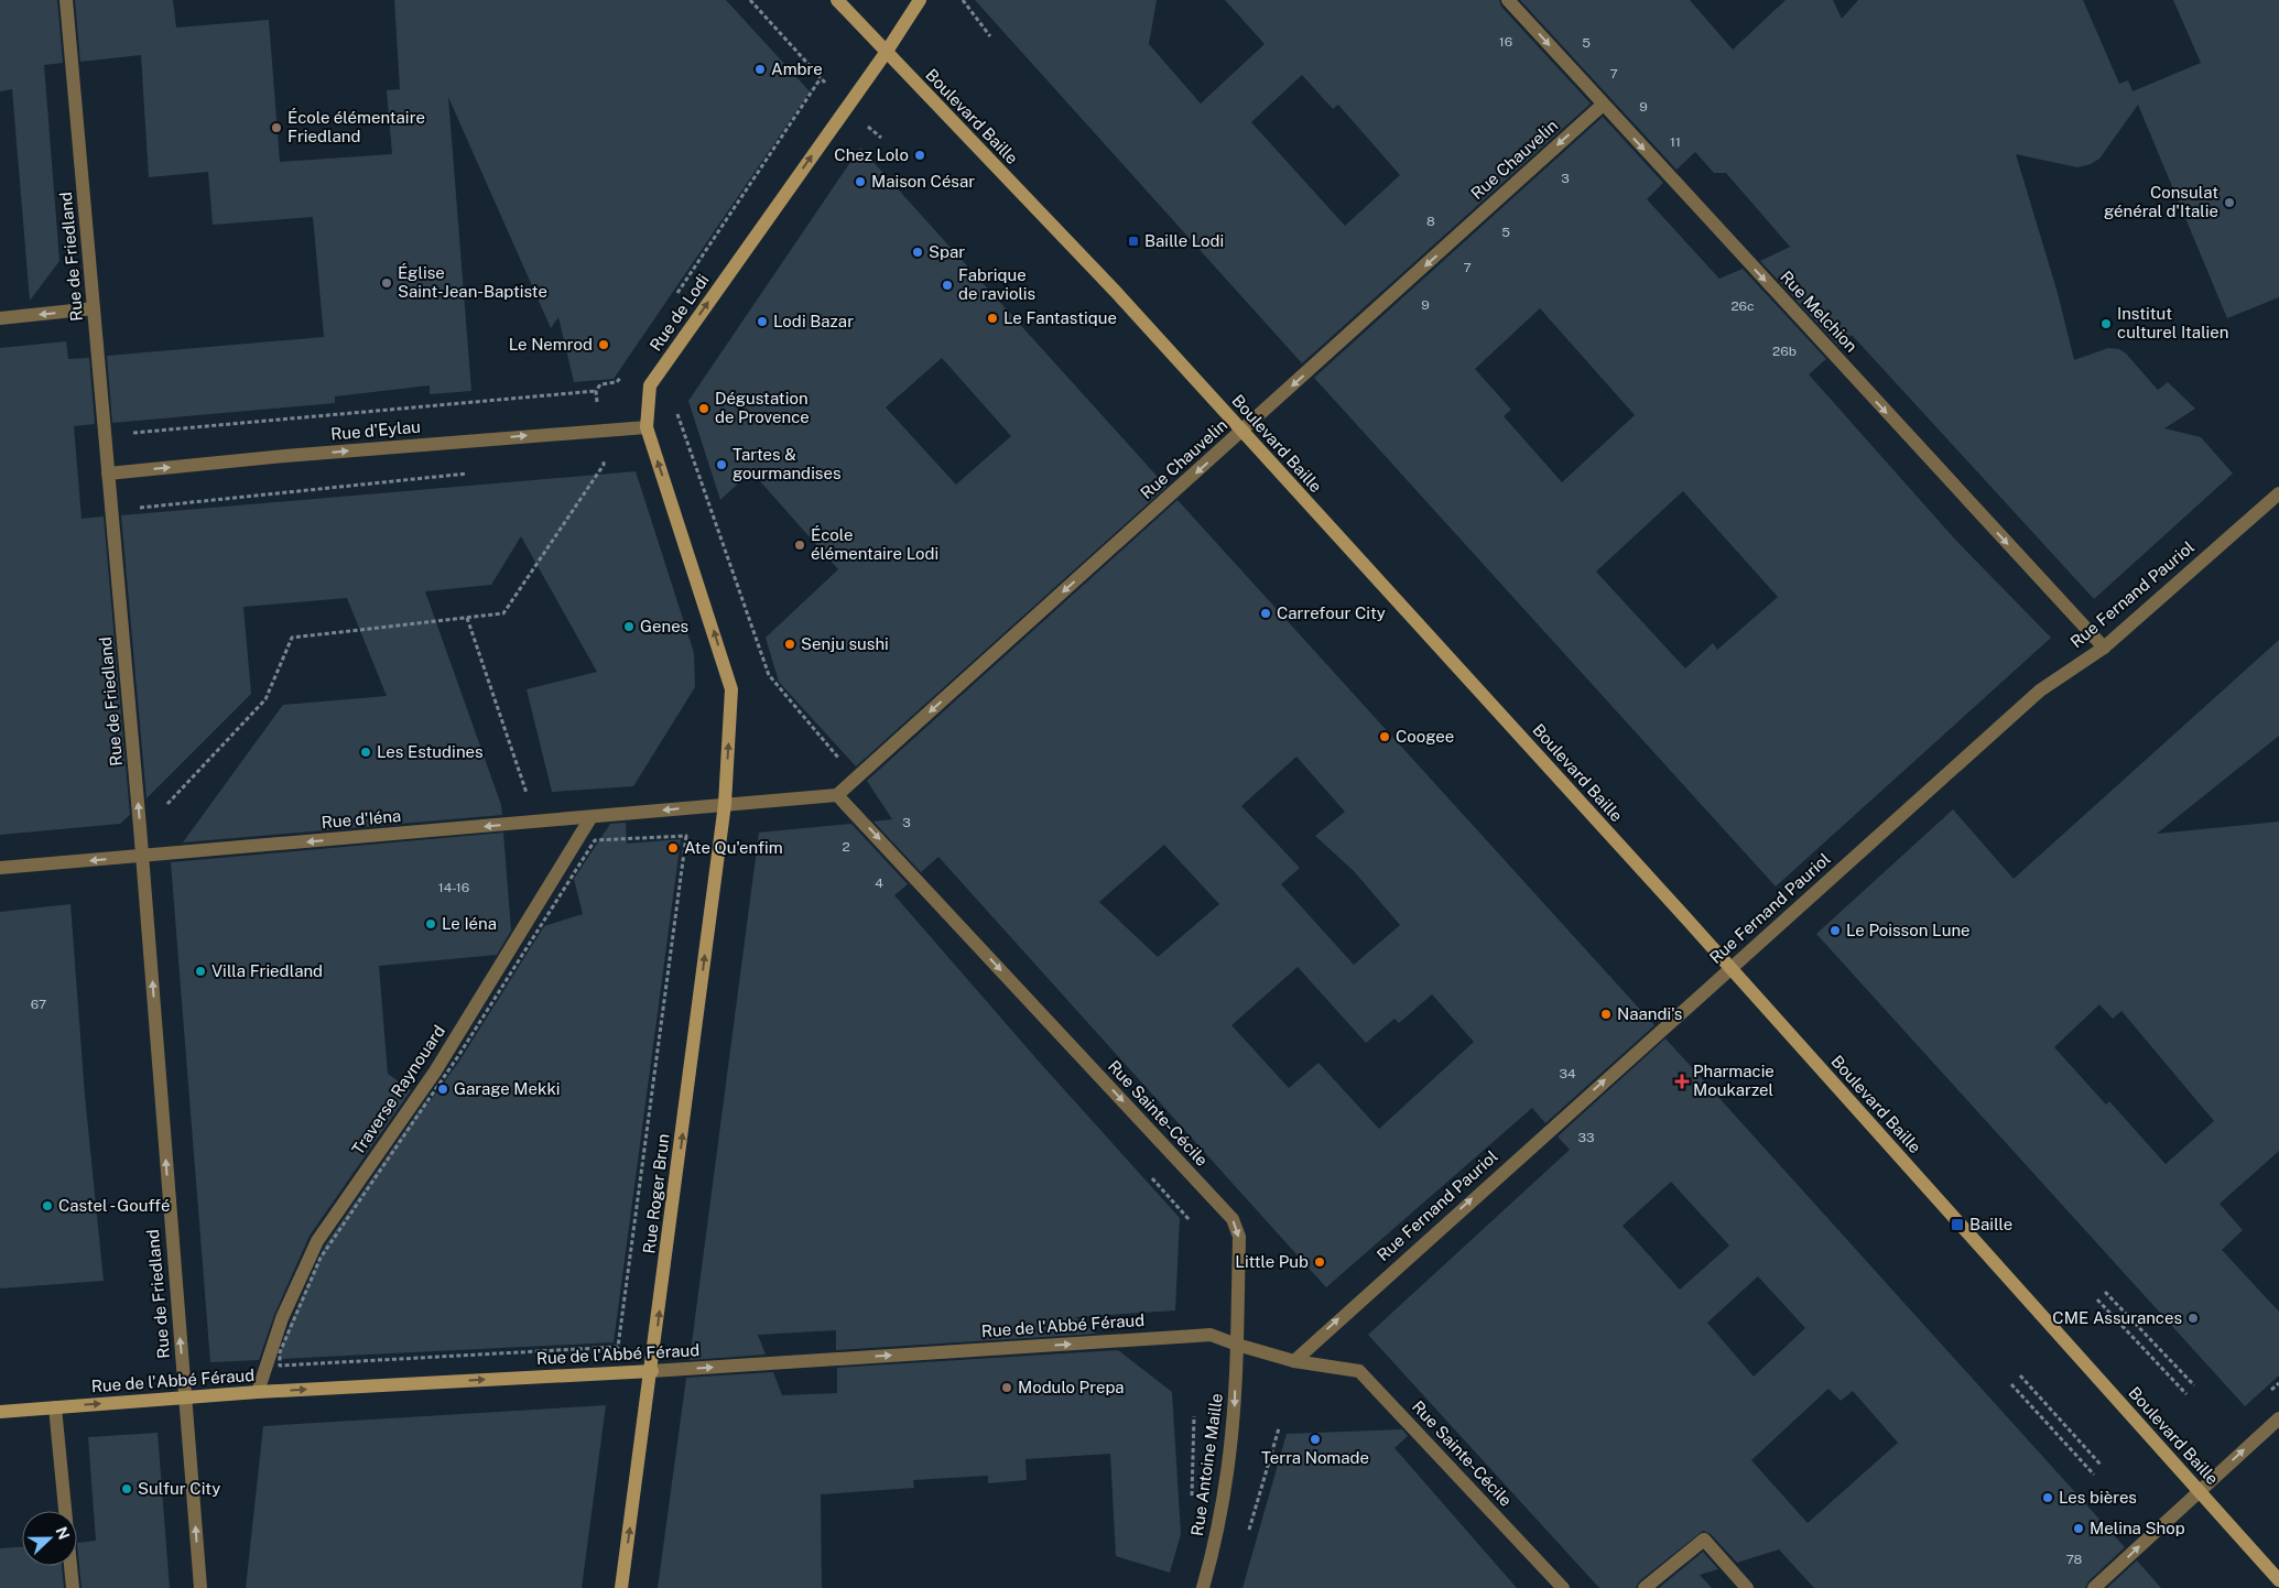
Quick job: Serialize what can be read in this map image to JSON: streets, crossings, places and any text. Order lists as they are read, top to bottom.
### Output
{
  "streets": {
    "street": [
      "Boulevard Baille",
      "Rue Chauvelin",
      "Rue de Friedland",
      "Rue Melchion",
      "Rue de Lodi",
      "Rue d'Eylau",
      "Rue Fernand Pauriol",
      "Rue d'Iéna",
      "Traverse Raynouard",
      "Rue Sainte-Cécile",
      "Rue Roger Brun",
      "Rue de l'Abbé Féraud",
      "Rue Antoine Maille"
    ]
  },
  "crossings": [
    ["Boulevard Baille", "Rue Chauvelin"],
    ["Boulevard Baille", "Rue de Lodi"],
    ["Boulevard Baille", "Rue Fernand Pauriol"],
    ["Rue Chauvelin", "Rue Melchion"],
    ["Rue Chauvelin", "Rue Sainte-Cécile"],
    ["Rue de Friedland", "Rue d'Eylau"],
    ["Rue de Friedland", "Rue d'Iéna"],
    ["Rue de Friedland", "Rue de l'Abbé Féraud"],
    ["Rue Melchion", "Rue Fernand Pauriol"],
    ["Rue de Lodi", "Rue d'Eylau"],
    ["Rue de Lodi", "Rue d'Iéna"],
    ["Rue de Lodi", "Rue Roger Brun"],
    ["Rue Fernand Pauriol", "Rue Sainte-Cécile"],
    ["Rue d'Iéna", "Traverse Raynouard"],
    ["Rue d'Iéna", "Rue Roger Brun"],
    ["Traverse Raynouard", "Rue de l'Abbé Féraud"],
    ["Rue Sainte-Cécile", "Rue de l'Abbé Féraud"],
    ["Rue Sainte-Cécile", "Rue Antoine Maille"],
    ["Rue Roger Brun", "Rue de l'Abbé Féraud"],
    ["Rue de l'Abbé Féraud", "Rue Antoine Maille"]
  ],
  "one_way": [
    "Rue Chauvelin",
    "Rue de Friedland",
    "Rue Melchion",
    "Rue de Lodi",
    "Rue d'Eylau",
    "Rue Fernand Pauriol",
    "Rue d'Iéna",
    "Rue Sainte-Cécile",
    "Rue Roger Brun",
    "Rue de l'Abbé Féraud",
    "Rue Antoine Maille"
  ],
  "places": {
    "other": [
      "Ambre",
      "École élémentaire Friedland",
      "Chez Lolo",
      "Maison César",
      "Consulat général d'Italie",
      "Spar",
      "Église Saint-Jean-Baptiste",
      "Fabrique de raviolis",
      "Le Fantastique",
      "Lodi Bazar",
      "Institut culturel Italien",
      "Le Nemrod",
      "Dégustation de Provence",
      "Tartes & gourmandises",
      "École élémentaire Lodi",
      "Carrefour City",
      "Genes",
      "Senju sushi",
      "Coogee",
      "Les Estudines",
      "Ate Qu'enfim",
      "Le Iéna",
      "Le Poisson Lune",
      "Villa Friedland",
      "Naandi's",
      "Garage Mekki",
      "Castel - Gouffé",
      "Little Pub",
      "CME Assurances",
      "Modulo Prepa",
      "Terra Nomade",
      "Sulfur City",
      "Les bières",
      "Melina Shop"
    ],
    "transit": ["Baille Lodi", "Baille"],
    "health": ["Pharmacie Moukarzel"]
  },
  "house_numbers": [
    "16",
    "5",
    "7",
    "9",
    "11",
    "3",
    "8",
    "5",
    "7",
    "9",
    "26c",
    "26b",
    "3",
    "2",
    "4",
    "14-16",
    "67",
    "34",
    "33",
    "78"
  ],
  "north": "right"
}
